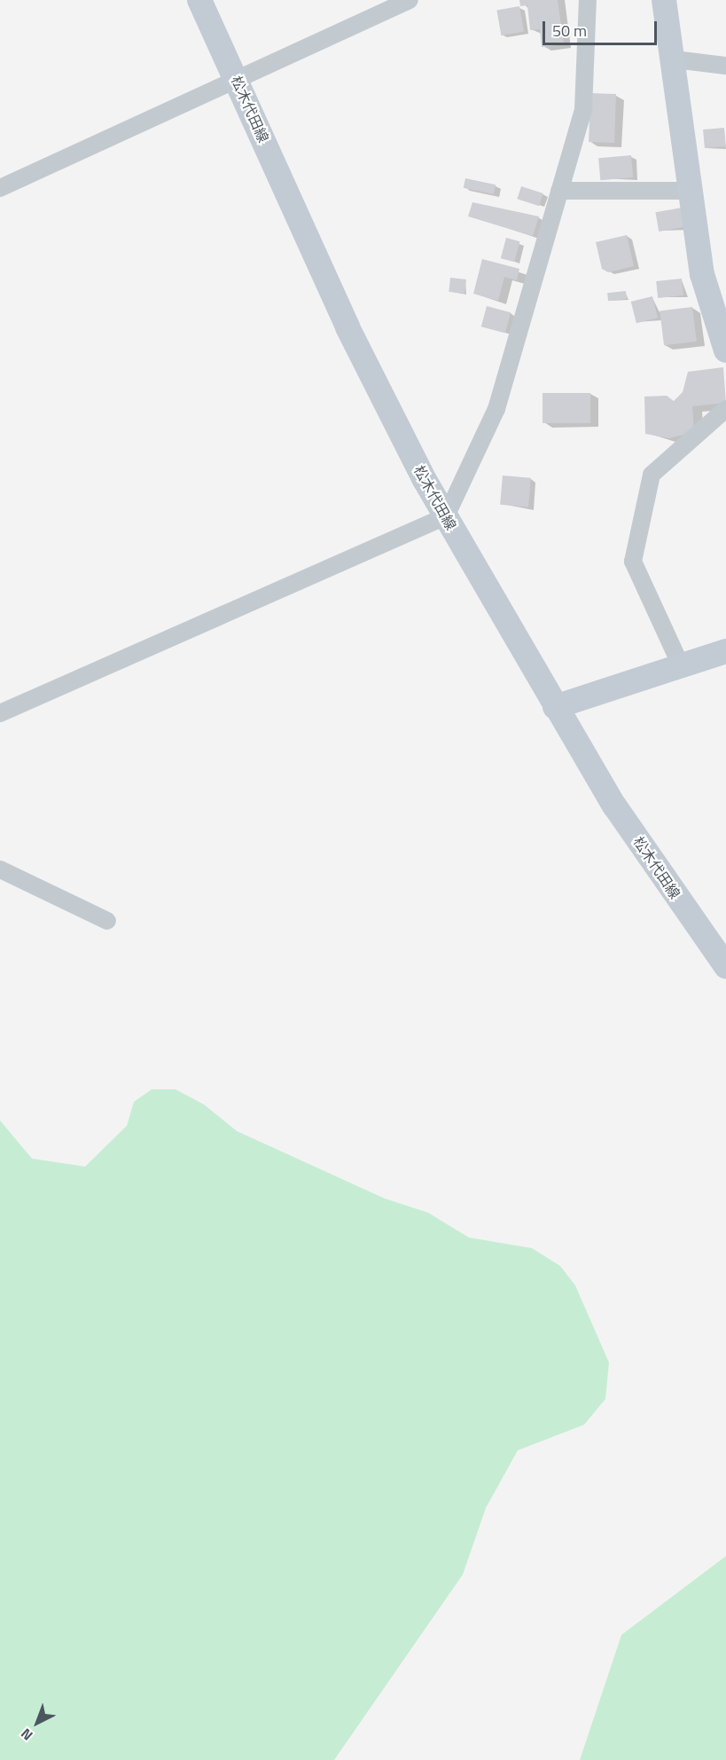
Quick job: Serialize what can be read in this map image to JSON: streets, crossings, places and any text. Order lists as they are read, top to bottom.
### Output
{
  "streets": {
    "main road": ["松木代田線"]
  },
  "scale_bar": "50 m",
  "north": "bottom left"
}
